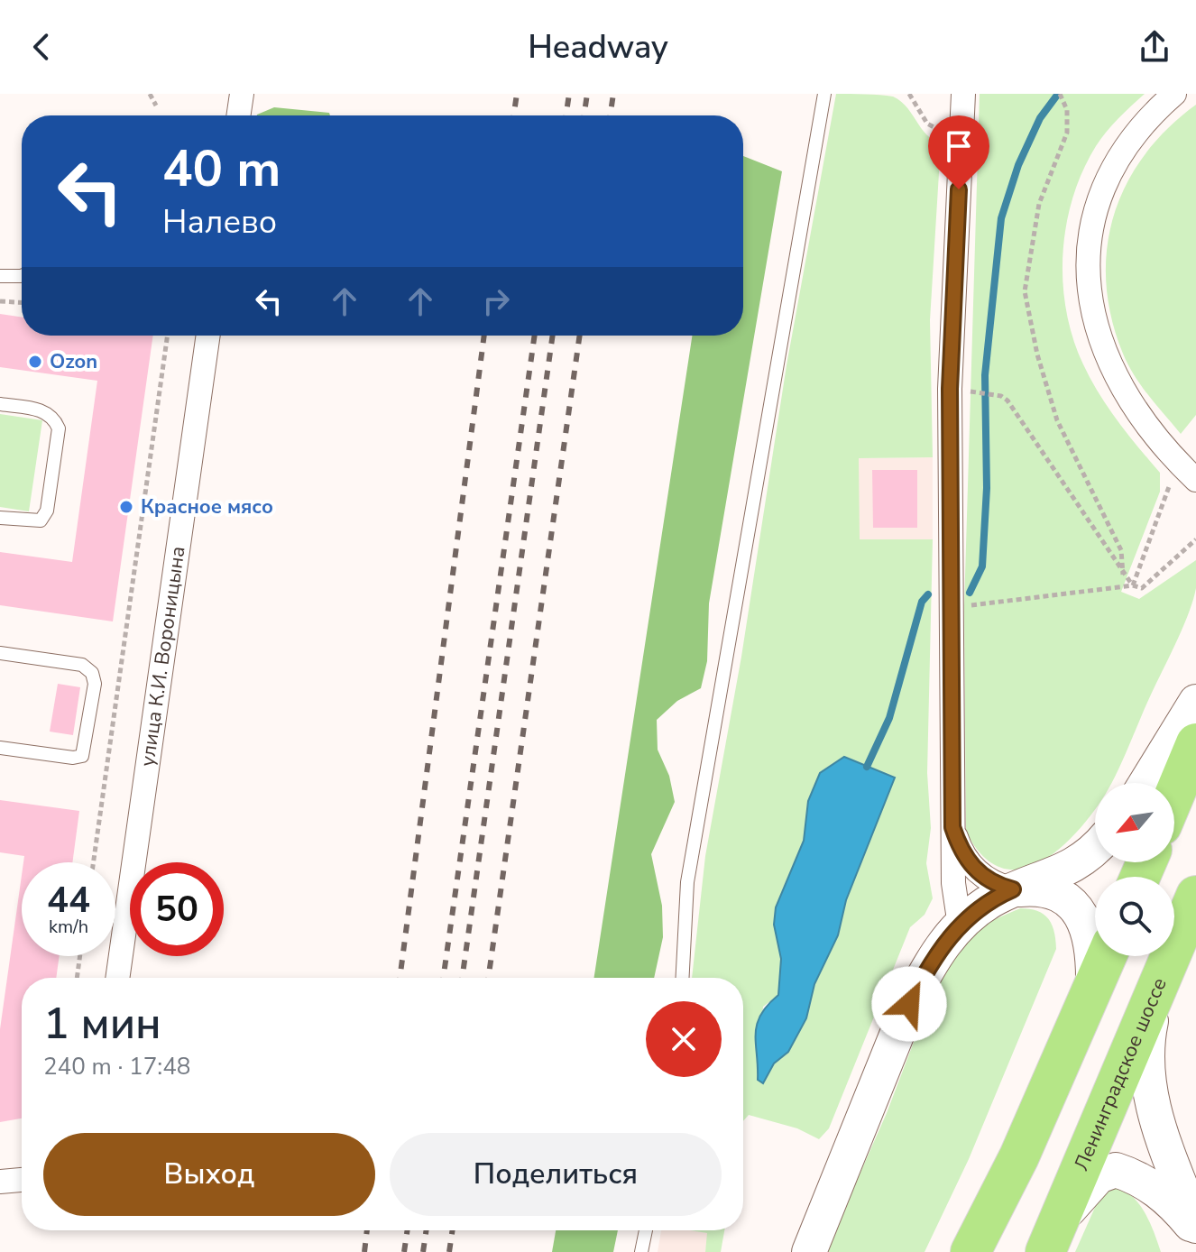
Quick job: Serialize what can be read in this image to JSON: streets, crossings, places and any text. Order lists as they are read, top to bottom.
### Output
{
  "streets": {
    "highway": ["Ленинградское шоссе"],
    "street": ["улица К.И. Вороницына"]
  },
  "places": ["Ozon", "Красное мясо"],
  "north": "bottom left",
  "page": {
    "header": "Headway",
    "turn": ["40 m", "Налево"],
    "speed": "44 km/h",
    "limit": "50",
    "heading": ["1 мин", "240 m · 17:48"],
    "buttons": ["Выход", "Поделиться"]
  }
}
